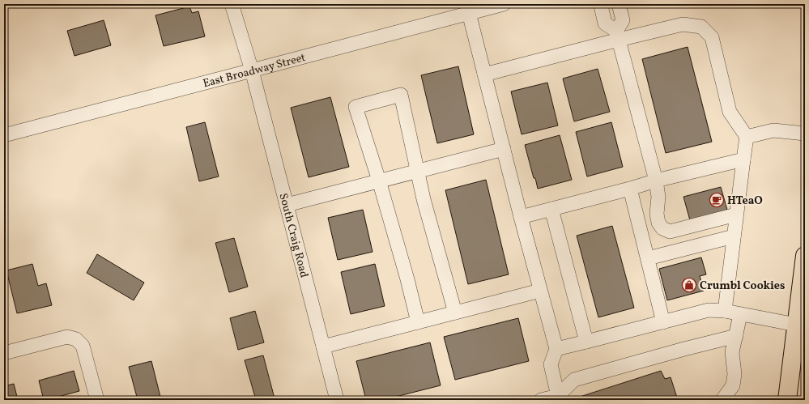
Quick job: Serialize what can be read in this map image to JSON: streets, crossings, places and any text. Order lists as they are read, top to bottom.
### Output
{
  "streets": {
    "street": ["East Broadway Street", "South Craig Road"]
  },
  "crossings": [
    ["East Broadway Street", "South Craig Road"]
  ],
  "places": {
    "cafe": ["HTeaO"],
    "shop": ["Crumbl Cookies"]
  }
}
